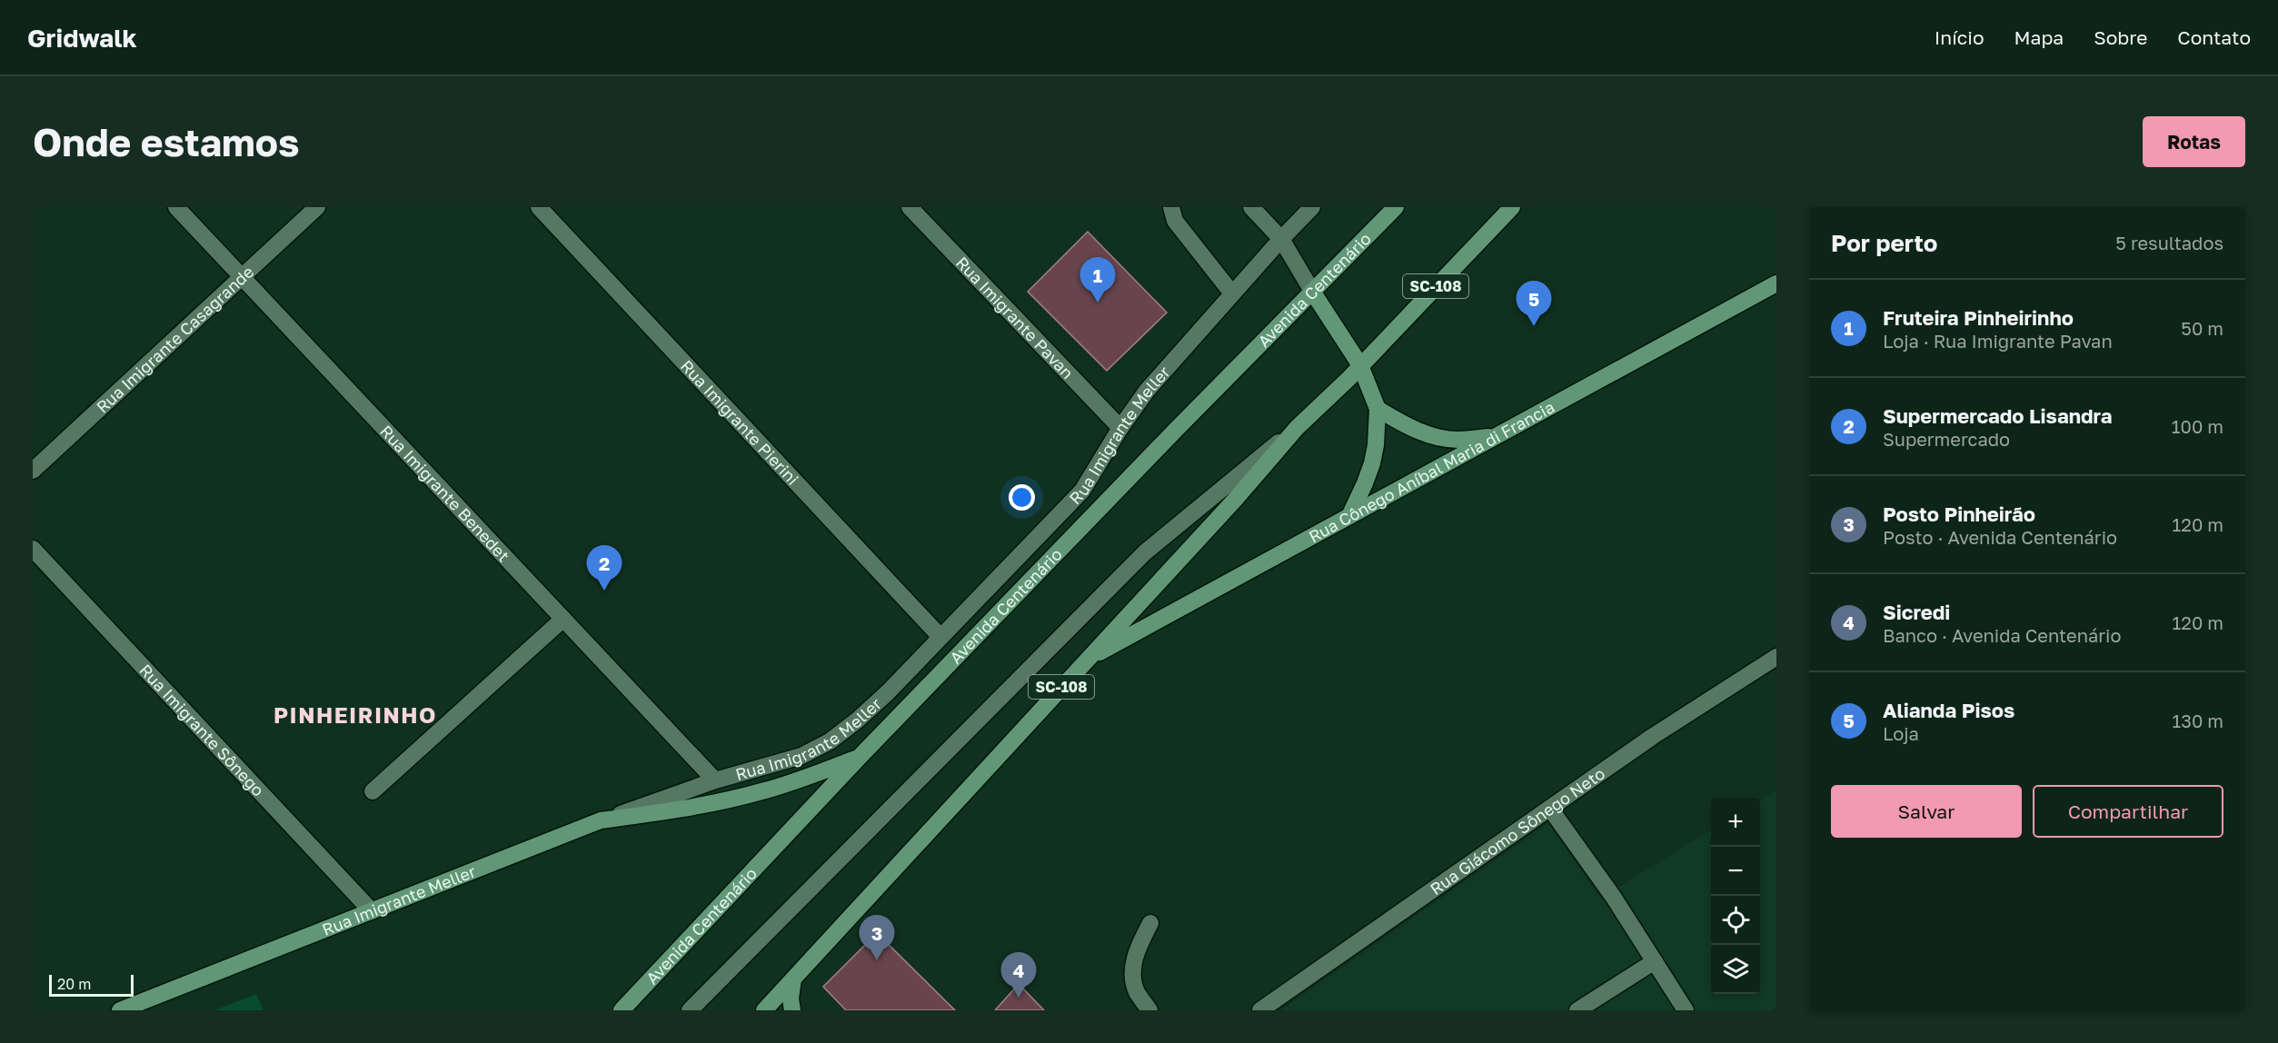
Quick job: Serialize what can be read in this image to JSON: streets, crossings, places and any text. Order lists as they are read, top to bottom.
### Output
{
  "streets": {
    "main road": [
      "SC-108",
      "Avenida Centenário",
      "Rua Imigrante Meller",
      "Rua Cônego Aníbal Maria di Francia"
    ],
    "street": [
      "Rua Imigrante Pavan",
      "Rua Imigrante Casagrande",
      "Rua Imigrante Pierini",
      "Rua Imigrante Benedet",
      "Rua Imigrante Sônego",
      "Rua Giácomo Sônego Neto"
    ]
  },
  "crossings": [
    ["SC-108", "Rua Cônego Aníbal Maria di Francia"],
    ["Rua Imigrante Pavan", "Rua Imigrante Meller"],
    ["Rua Imigrante Casagrande", "Rua Imigrante Benedet"],
    ["Rua Imigrante Pierini", "Rua Imigrante Meller"],
    ["Rua Imigrante Meller", "Rua Imigrante Benedet"],
    ["Rua Imigrante Meller", "Rua Imigrante Sônego"]
  ],
  "districts": ["PINHEIRINHO"],
  "scale_bar": "20 m",
  "page": {
    "header": "Gridwalk",
    "nav": [
      "Início",
      "Mapa",
      "Sobre",
      "Contato"
    ],
    "buttons": [
      "Rotas",
      ["Salvar", "Compartilhar"]
    ],
    "title": "Onde estamos",
    "heading": ["Por perto", "5 resultados"],
    "pins": [
      "1",
      "5",
      "2",
      "3",
      "4"
    ],
    "list": [
      {
        "mark": "1",
        "name": "Fruteira Pinheirinho",
        "note": "Loja · Rua Imigrante Pavan",
        "value": "50 m"
      },
      {
        "mark": "2",
        "name": "Supermercado Lisandra",
        "note": "Supermercado",
        "value": "100 m"
      },
      {
        "mark": "3",
        "name": "Posto Pinheirão",
        "note": "Posto · Avenida Centenário",
        "value": "120 m"
      },
      {
        "mark": "4",
        "name": "Sicredi",
        "note": "Banco · Avenida Centenário",
        "value": "120 m"
      },
      {
        "mark": "5",
        "name": "Alianda Pisos",
        "note": "Loja",
        "value": "130 m"
      }
    ],
    "map_buttons": ["+", "−"],
    "scale": "20 m"
  }
}
